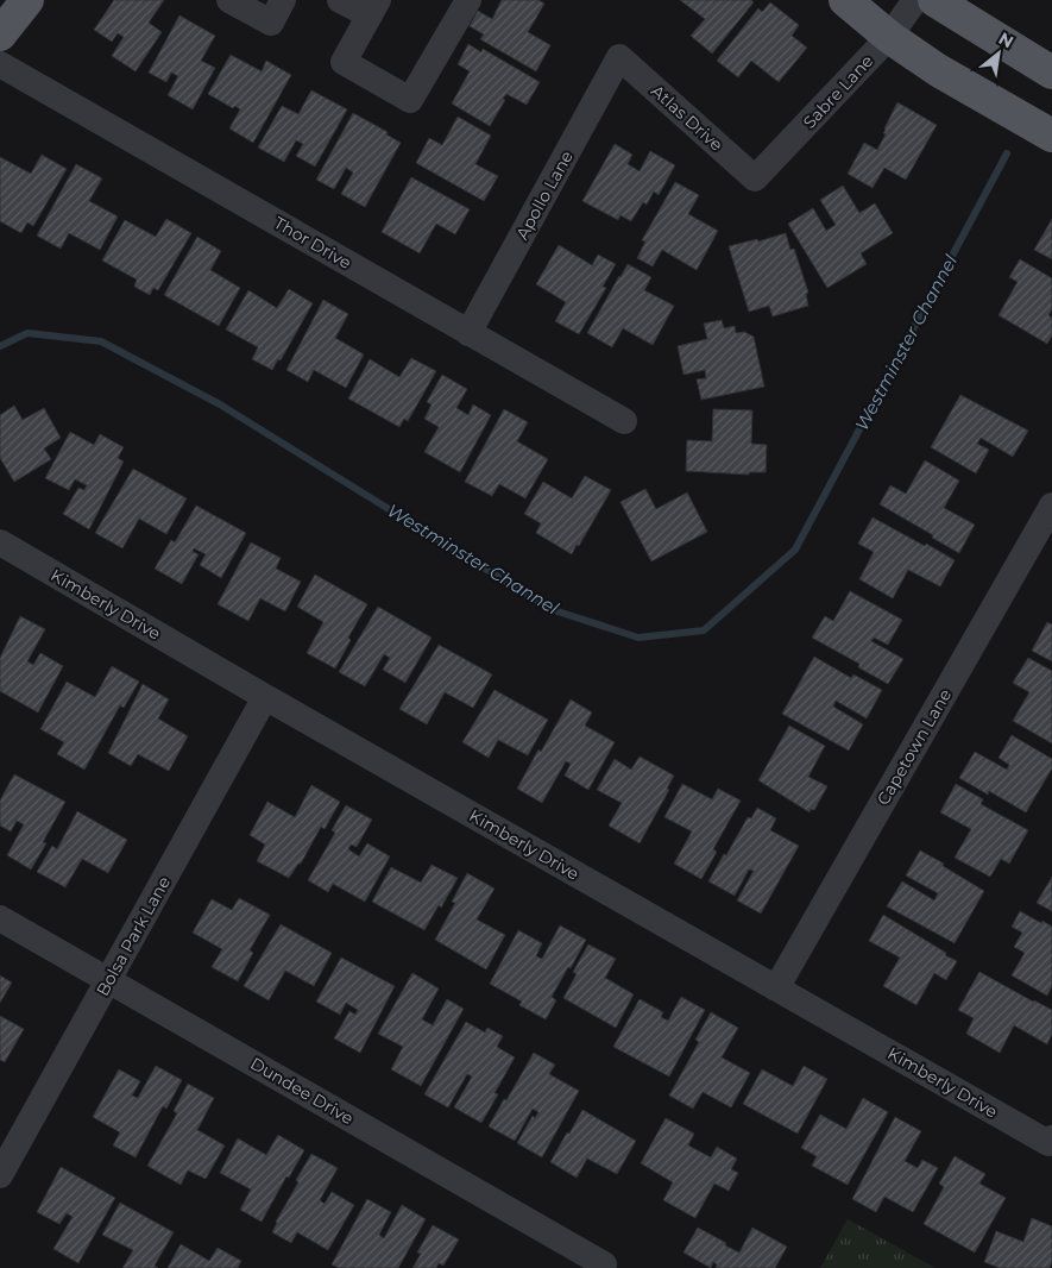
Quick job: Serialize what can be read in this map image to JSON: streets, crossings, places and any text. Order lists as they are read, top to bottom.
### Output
{
  "streets": {
    "street": [
      "Sabre Lane",
      "Atlas Drive",
      "Apollo Lane",
      "Thor Drive",
      "Kimberly Drive",
      "Capetown Lane",
      "Bolsa Park Lane",
      "Dundee Drive"
    ]
  },
  "crossings": [
    ["Sabre Lane", "Atlas Drive"],
    ["Atlas Drive", "Apollo Lane"],
    ["Apollo Lane", "Thor Drive"],
    ["Kimberly Drive", "Capetown Lane"],
    ["Kimberly Drive", "Bolsa Park Lane"],
    ["Bolsa Park Lane", "Dundee Drive"]
  ],
  "water": ["Westminster Channel"],
  "north": "top right"
}
